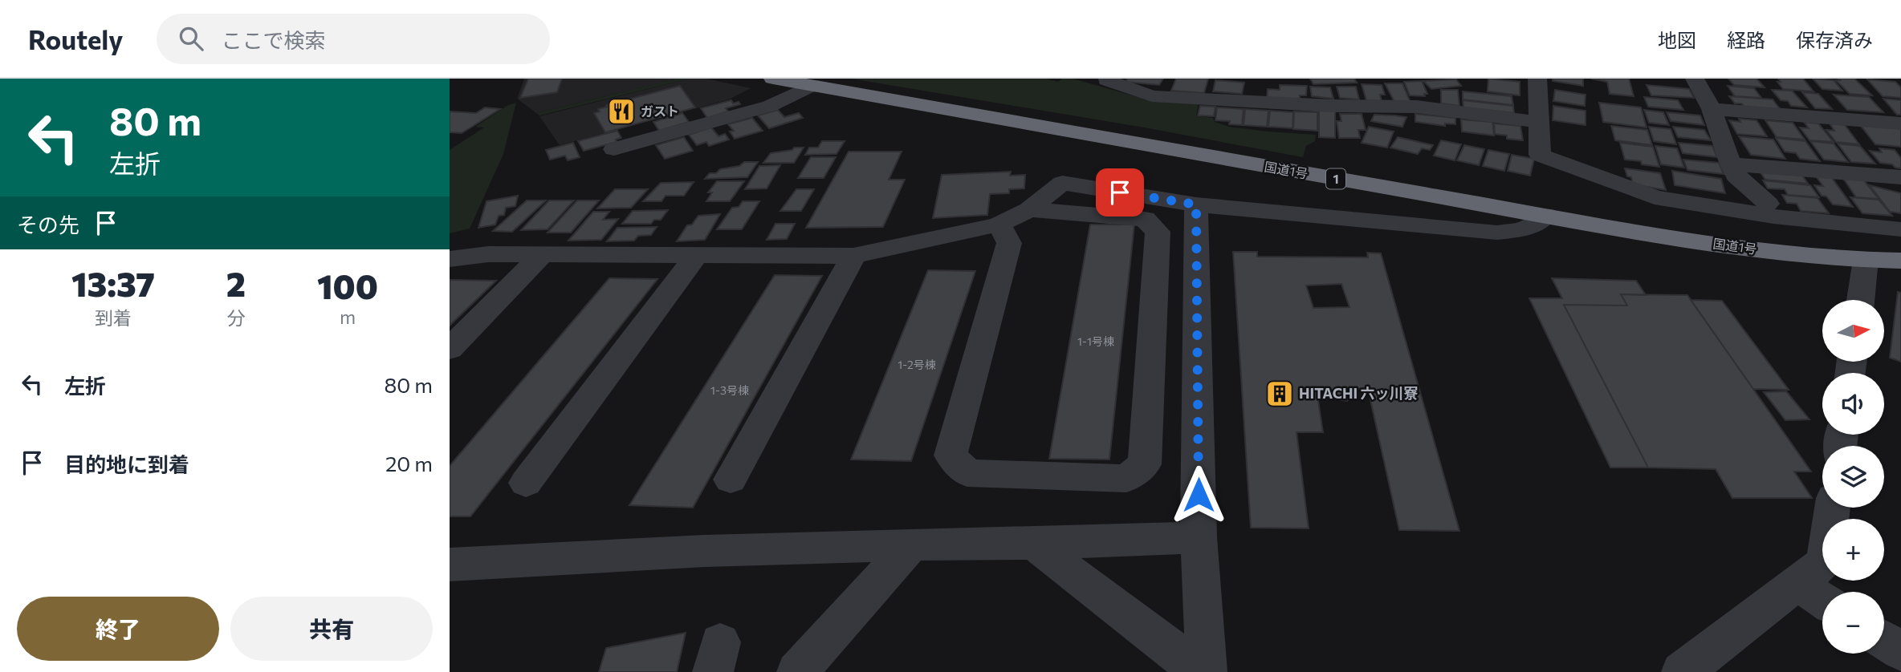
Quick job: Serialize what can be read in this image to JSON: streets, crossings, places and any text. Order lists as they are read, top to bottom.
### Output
{
  "streets": {
    "highway": ["国道1号", "1"]
  },
  "places": {
    "restaurant": ["ガスト"],
    "building": ["HITACHI 六ッ川寮"]
  },
  "house_numbers": ["1-1号棟", "1-2号棟", "1-3号棟"],
  "north": "right",
  "page": {
    "header": "Routely",
    "search": "ここで検索",
    "nav": ["地図", "経路", "保存済み"],
    "turn": ["80 m", "左折"],
    "then": "その先",
    "eta": [
      "13:37",
      "到着",
      "2",
      "分",
      "100",
      "m"
    ],
    "map_buttons": ["+", "−"],
    "list": [
      {
        "name": "左折",
        "value": "80 m"
      },
      {
        "name": "目的地に到着",
        "value": "20 m"
      }
    ],
    "buttons": ["終了", "共有"]
  }
}
